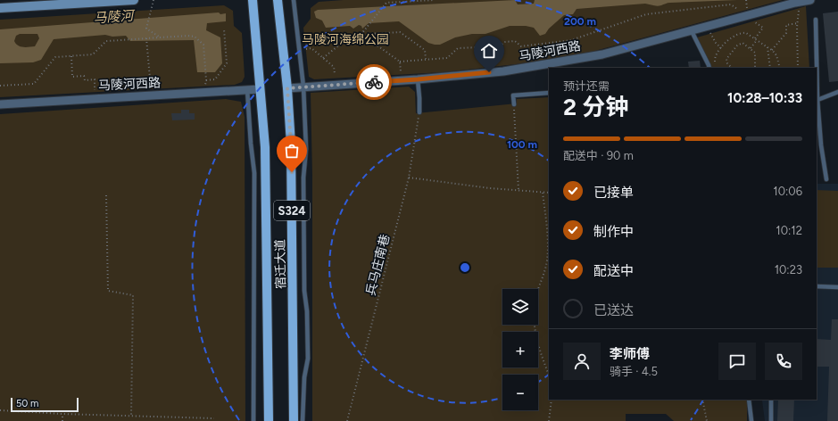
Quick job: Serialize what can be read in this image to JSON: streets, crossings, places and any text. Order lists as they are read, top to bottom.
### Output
{
  "streets": {
    "main road": ["S324", "宿迁大道"],
    "street": ["马陵河西路"],
    "path": ["兵马庄南巷"]
  },
  "crossings": [
    ["马陵河西路", "宿迁大道"]
  ],
  "water": ["马陵河"],
  "parks": ["马陵河海绵公园"],
  "scale_bar": "50 m",
  "page": {
    "heading": ["2 分钟", "预计还需", "10:28–10:33"],
    "panel": ["李师傅", "骑手 · 4.5"],
    "bar": "配送中 · 90 m",
    "list": [
      ["已接单", "10:06"],
      ["制作中", "10:12"],
      ["配送中", "10:23"],
      "已送达"
    ],
    "map_buttons": ["+", "−"],
    "scale": "50 m"
  },
  "rings": ["200 m", "100 m"]
}
